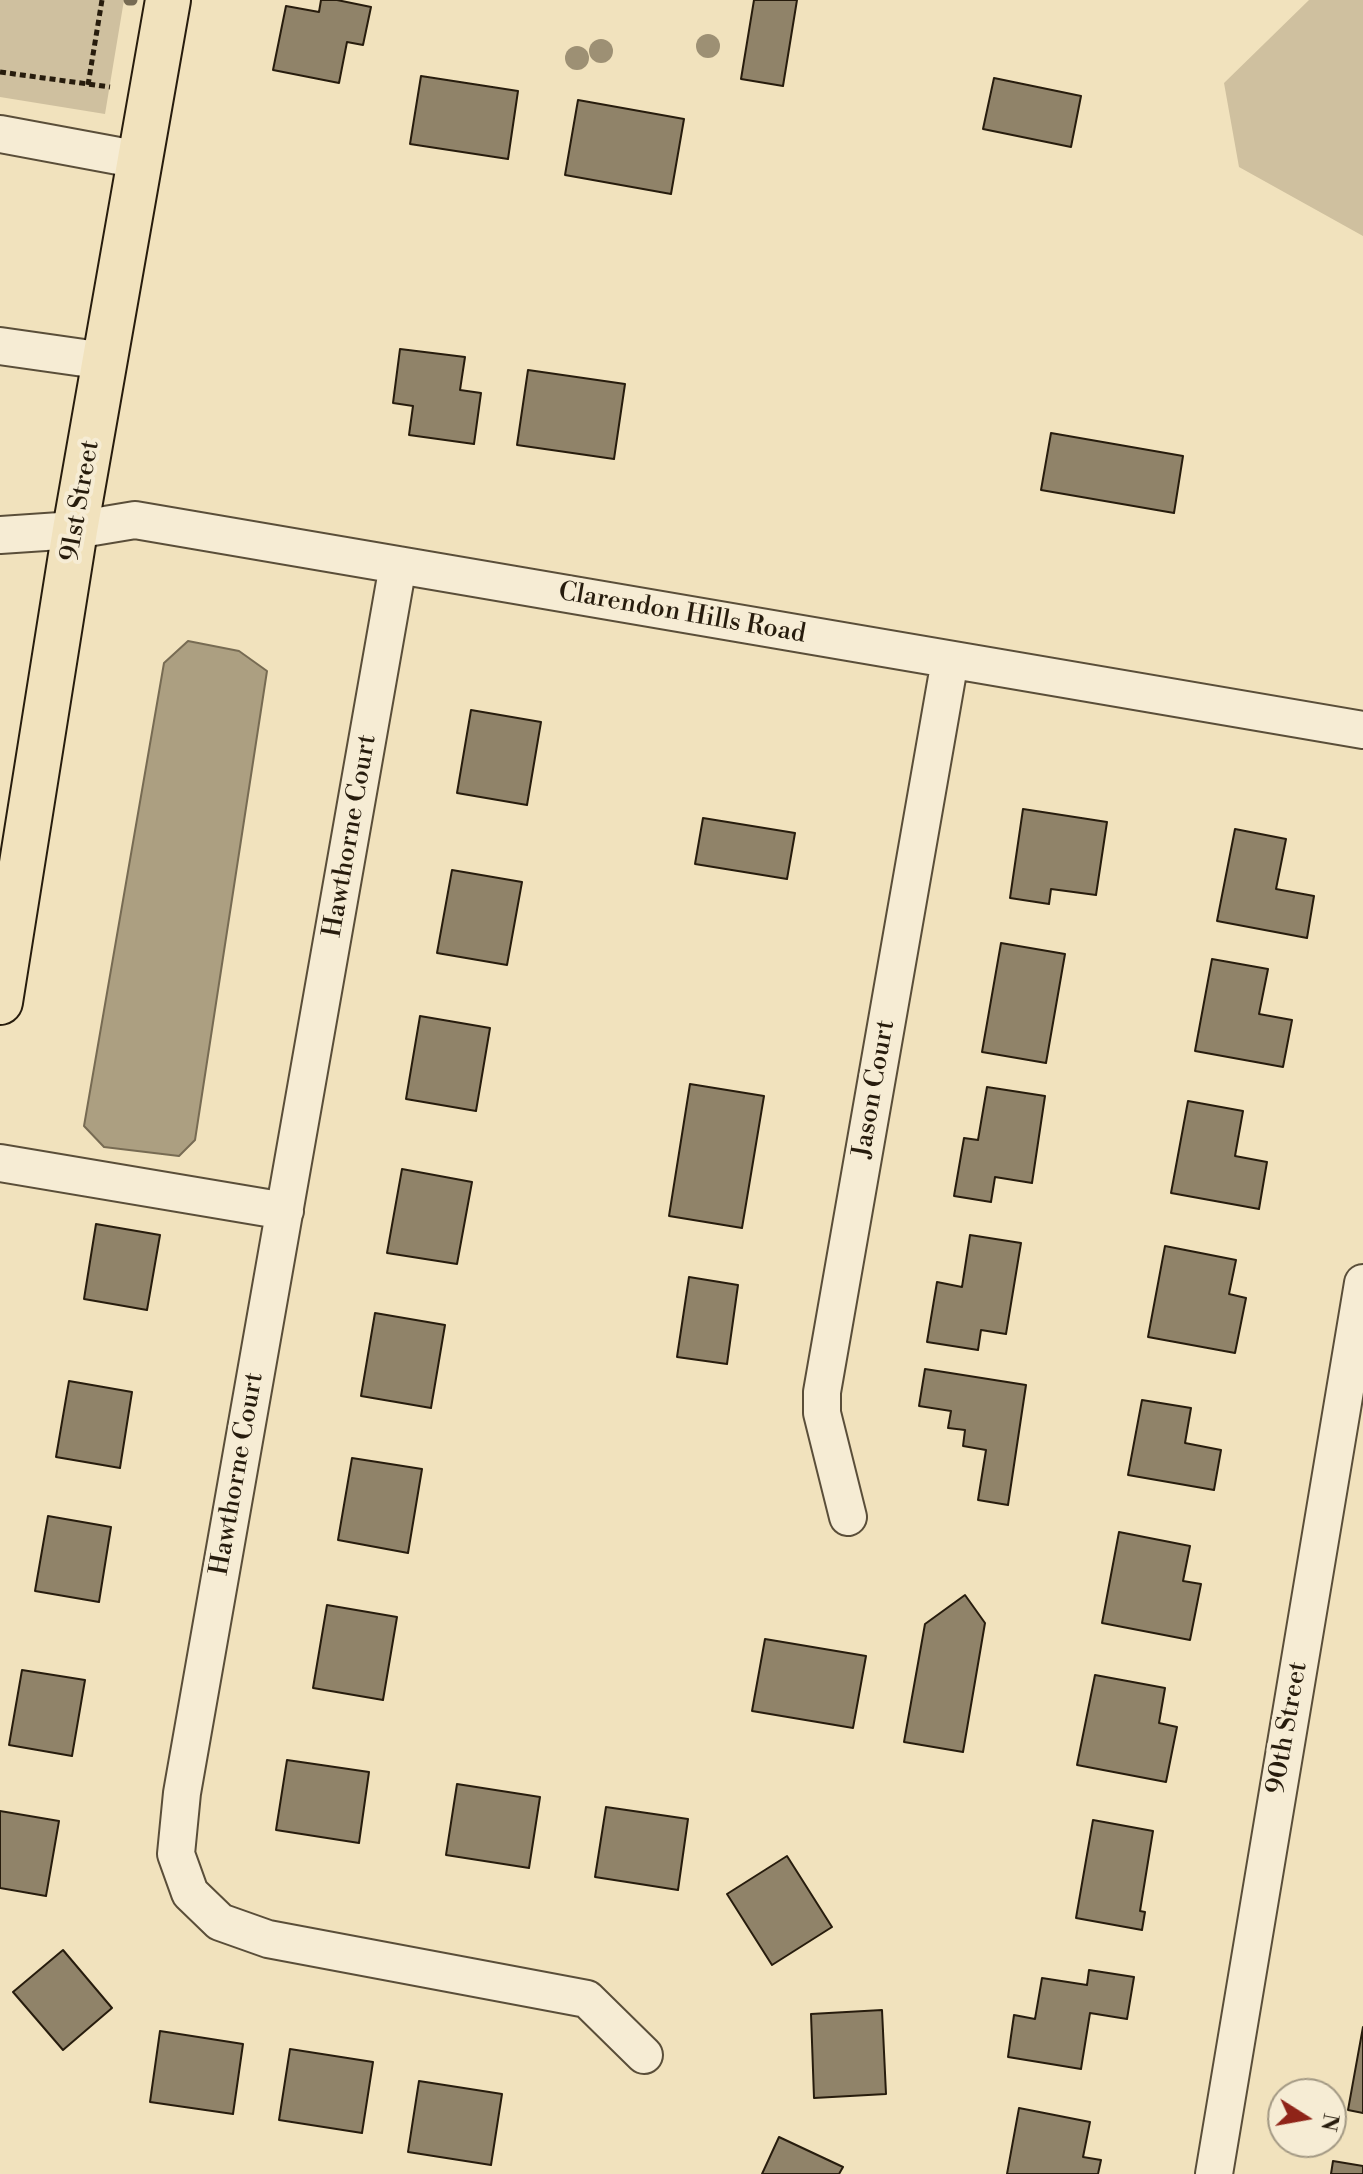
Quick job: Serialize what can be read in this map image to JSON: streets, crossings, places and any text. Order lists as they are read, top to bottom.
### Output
{
  "streets": {
    "main road": ["91st Street"],
    "street": [
      "Clarendon Hills Road",
      "Hawthorne Court",
      "Jason Court",
      "90th Street"
    ]
  },
  "crossings": [
    ["91st Street", "Clarendon Hills Road"],
    ["Clarendon Hills Road", "Hawthorne Court"],
    ["Clarendon Hills Road", "Jason Court"]
  ],
  "north": "right"
}
